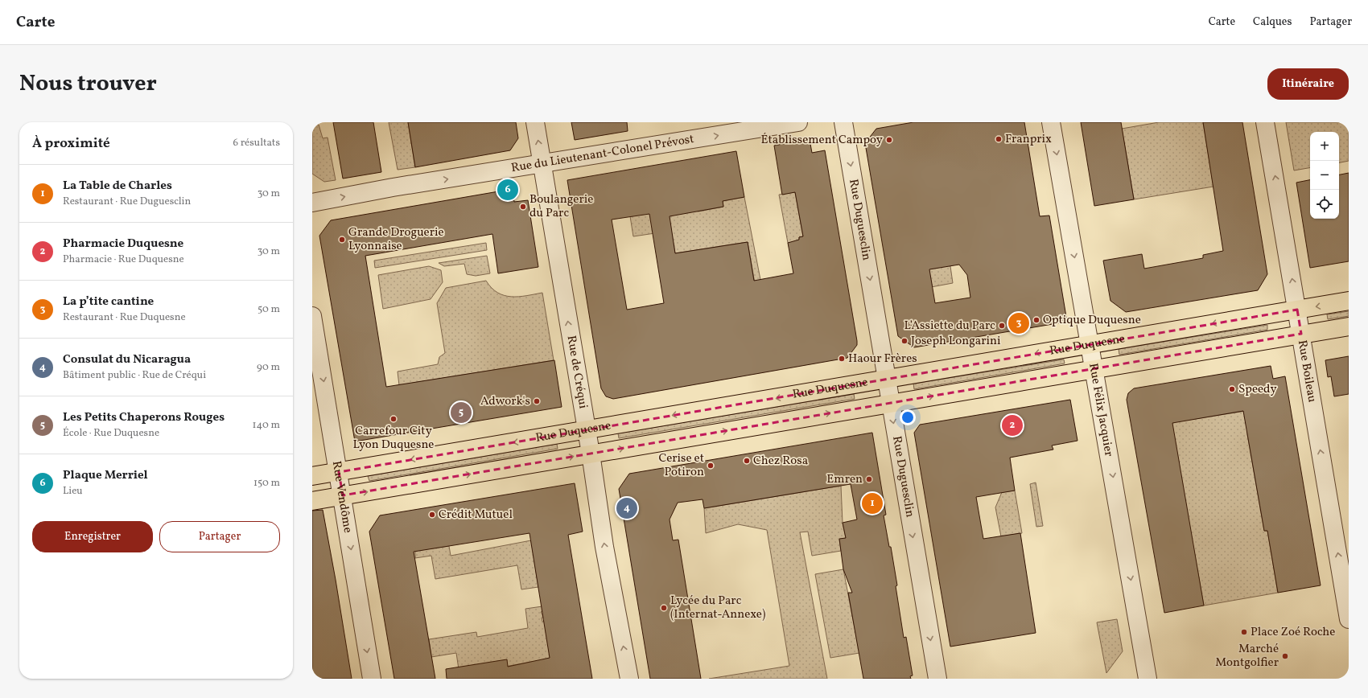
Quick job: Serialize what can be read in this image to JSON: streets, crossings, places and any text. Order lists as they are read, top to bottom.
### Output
{
  "streets": {
    "main road": ["Rue Duquesne"],
    "street": [
      "Rue du Lieutenant-Colonel Prévost",
      "Rue Duguesclin",
      "Rue Boileau",
      "Rue de Créqui",
      "Rue Félix Jacquier",
      "Rue Vendôme"
    ]
  },
  "crossings": [
    ["Rue du Lieutenant-Colonel Prévost", "Rue de Créqui"],
    ["Rue Duguesclin", "Rue Duquesne"],
    ["Rue Duquesne", "Rue Boileau"],
    ["Rue Duquesne", "Rue de Créqui"],
    ["Rue Duquesne", "Rue Félix Jacquier"],
    ["Rue Duquesne", "Rue Vendôme"]
  ],
  "one_way": [
    "Rue du Lieutenant-Colonel Prévost",
    "Rue Duguesclin",
    "Rue Boileau",
    "Rue de Créqui",
    "Rue Félix Jacquier",
    "Rue Vendôme"
  ],
  "places": [
    "Franprix",
    "Établissement Campoy",
    "Boulangerie du Parc",
    "Grande Droguerie Lyonnaise",
    "Optique Duquesne",
    "L’Assiette du Parc",
    "Joseph Longarini",
    "Haour Frères",
    "Speedy",
    "Adwork's",
    "Carrefour City Lyon Duquesne",
    "Chez Rosa",
    "Cerise et Potiron",
    "Emren",
    "Crédit Mutuel",
    "Lycée du Parc (Internat-Annexe)",
    "Place Zoé Roche",
    "Marché Montgolfier"
  ],
  "page": {
    "header": "Carte",
    "nav": ["Carte", "Calques", "Partager"],
    "title": "Nous trouver",
    "buttons": [
      "Itinéraire",
      ["Enregistrer", "Partager"]
    ],
    "heading": ["À proximité", "6 résultats"],
    "map_buttons": ["+", "−"],
    "list": [
      {
        "mark": "1",
        "name": "La Table de Charles",
        "note": "Restaurant · Rue Duguesclin",
        "value": "30 m"
      },
      {
        "mark": "2",
        "name": "Pharmacie Duquesne",
        "note": "Pharmacie · Rue Duquesne",
        "value": "30 m"
      },
      {
        "mark": "3",
        "name": "La p’tite cantine",
        "note": "Restaurant · Rue Duquesne",
        "value": "50 m"
      },
      {
        "mark": "4",
        "name": "Consulat du Nicaragua",
        "note": "Bâtiment public · Rue de Créqui",
        "value": "90 m"
      },
      {
        "mark": "5",
        "name": "Les Petits Chaperons Rouges",
        "note": "École · Rue Duquesne",
        "value": "140 m"
      },
      {
        "mark": "6",
        "name": "Plaque Merriel",
        "note": "Lieu",
        "value": "150 m"
      }
    ],
    "pins": [
      "6",
      "3",
      "5",
      "2",
      "1",
      "4"
    ]
  }
}
